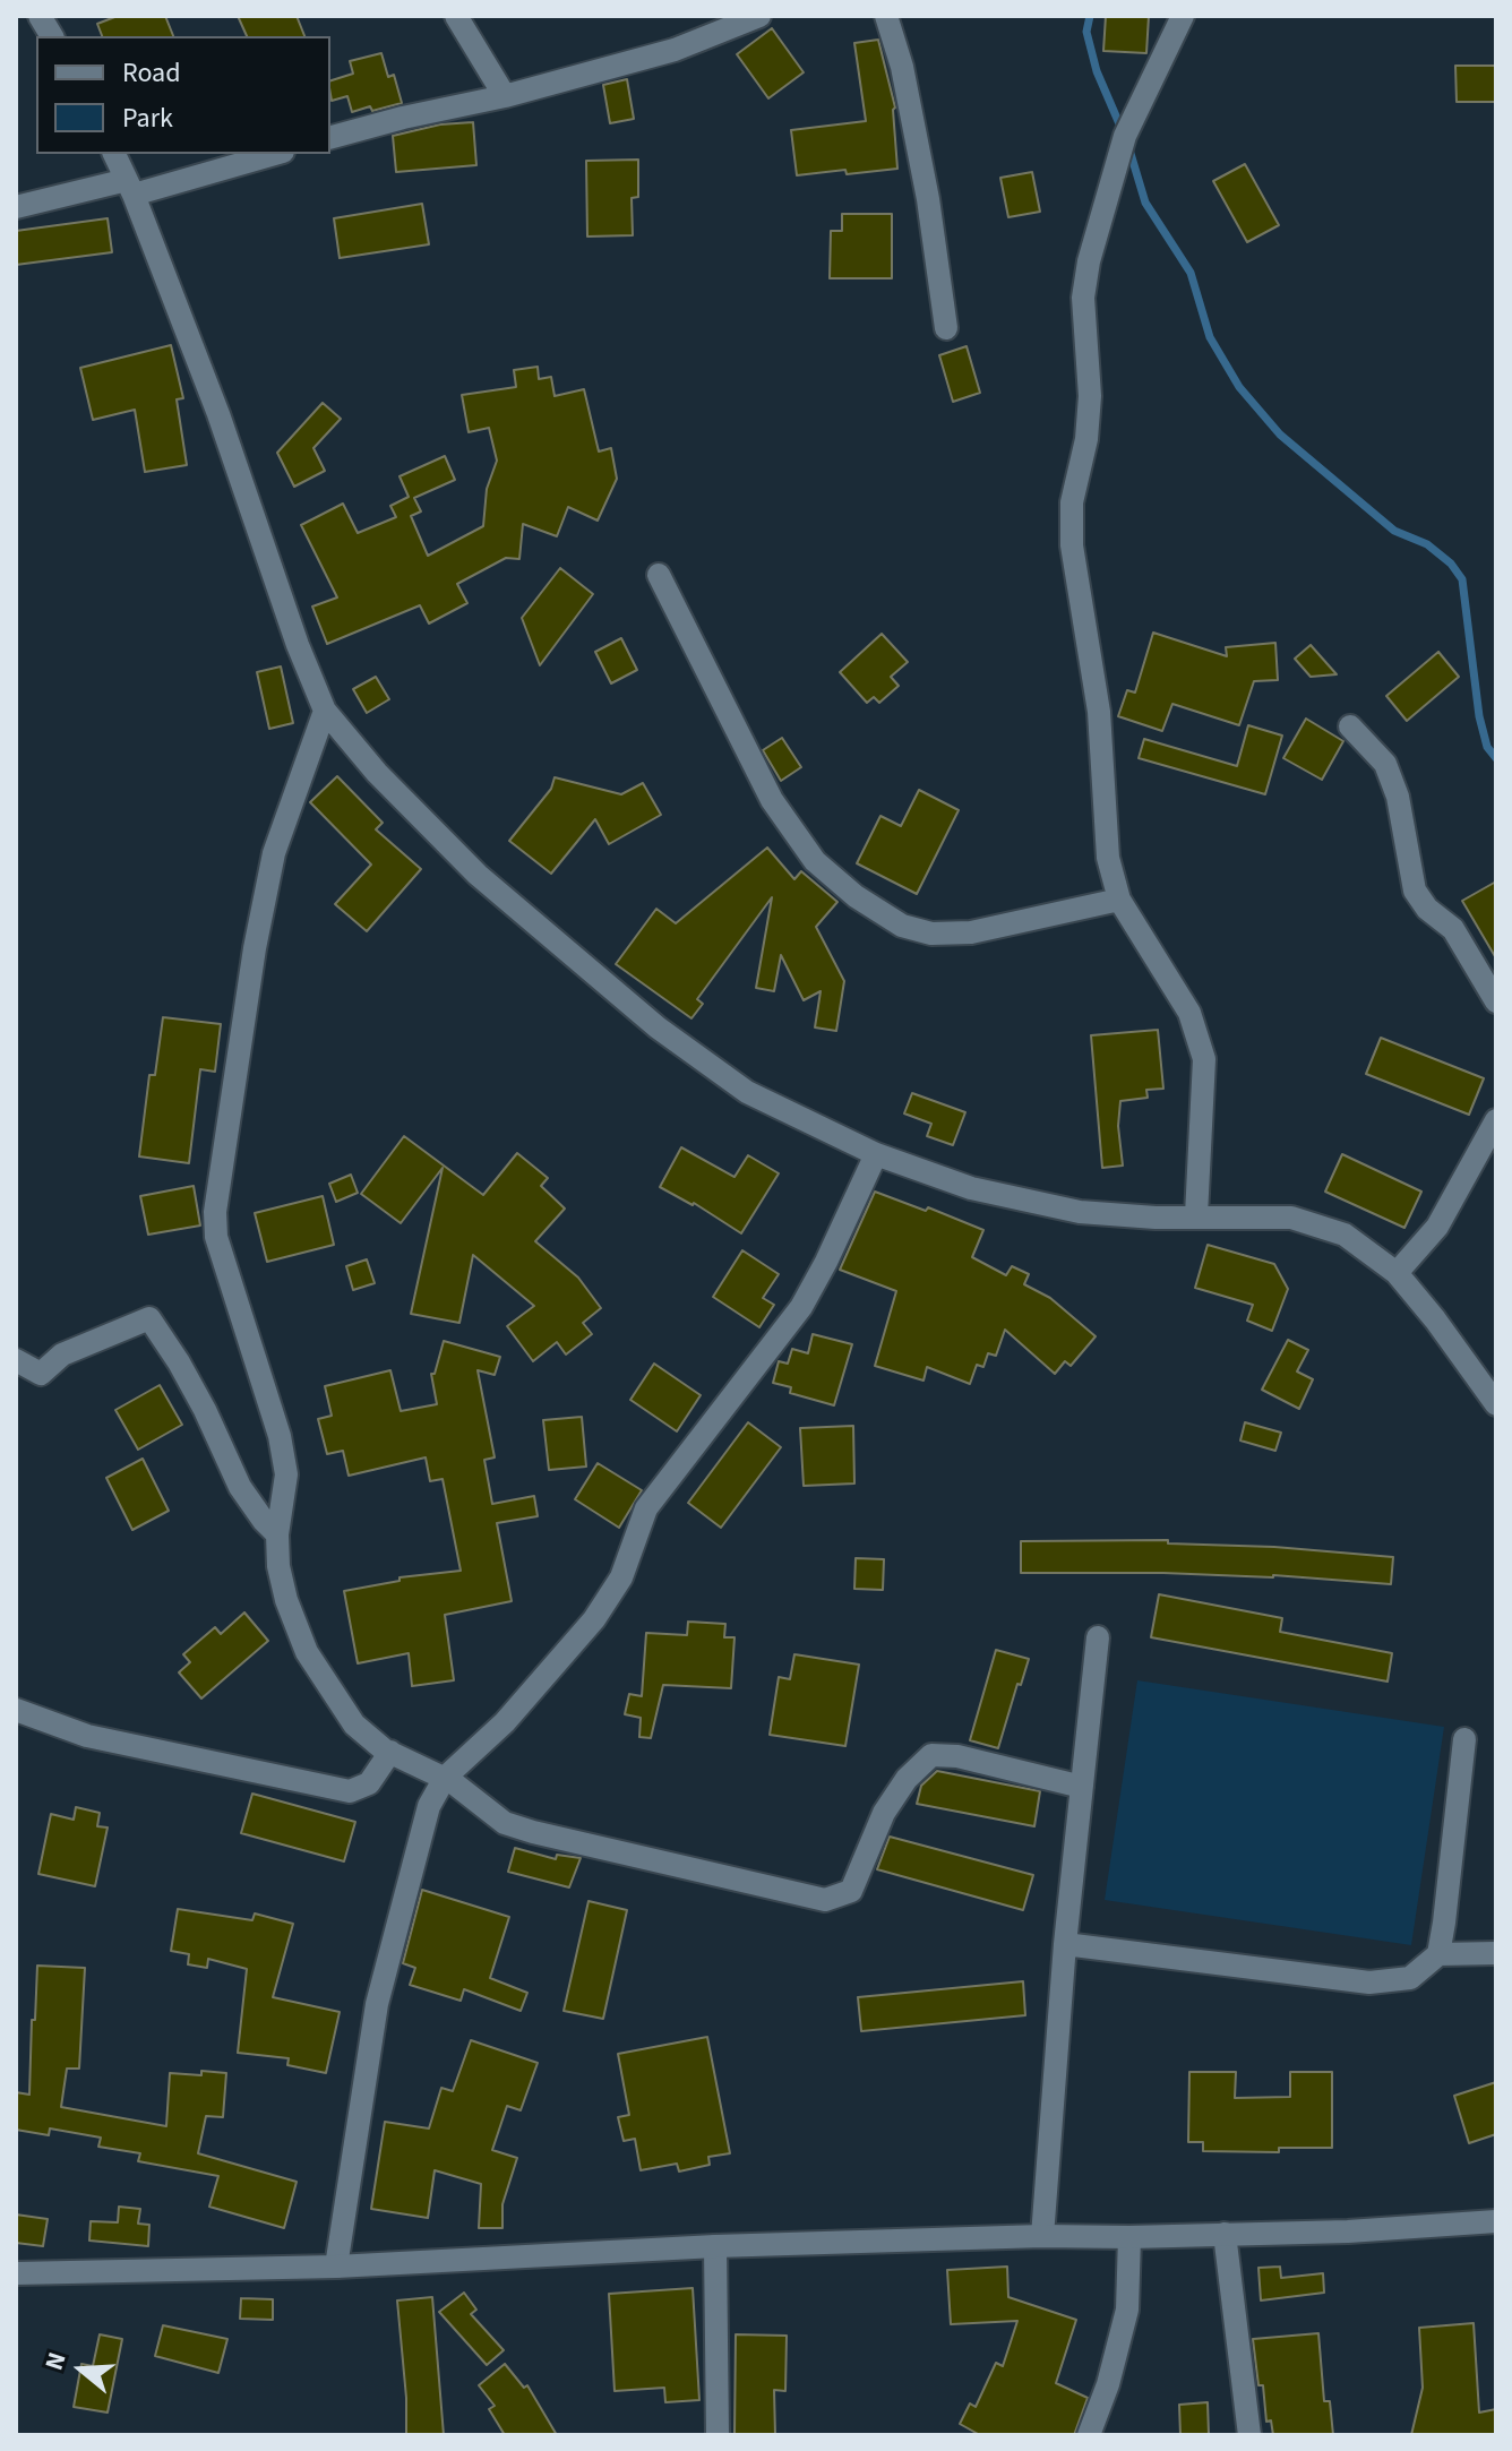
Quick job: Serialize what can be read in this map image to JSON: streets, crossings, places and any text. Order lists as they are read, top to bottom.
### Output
{
  "legend": ["Road", "Park"],
  "north": "left"
}
